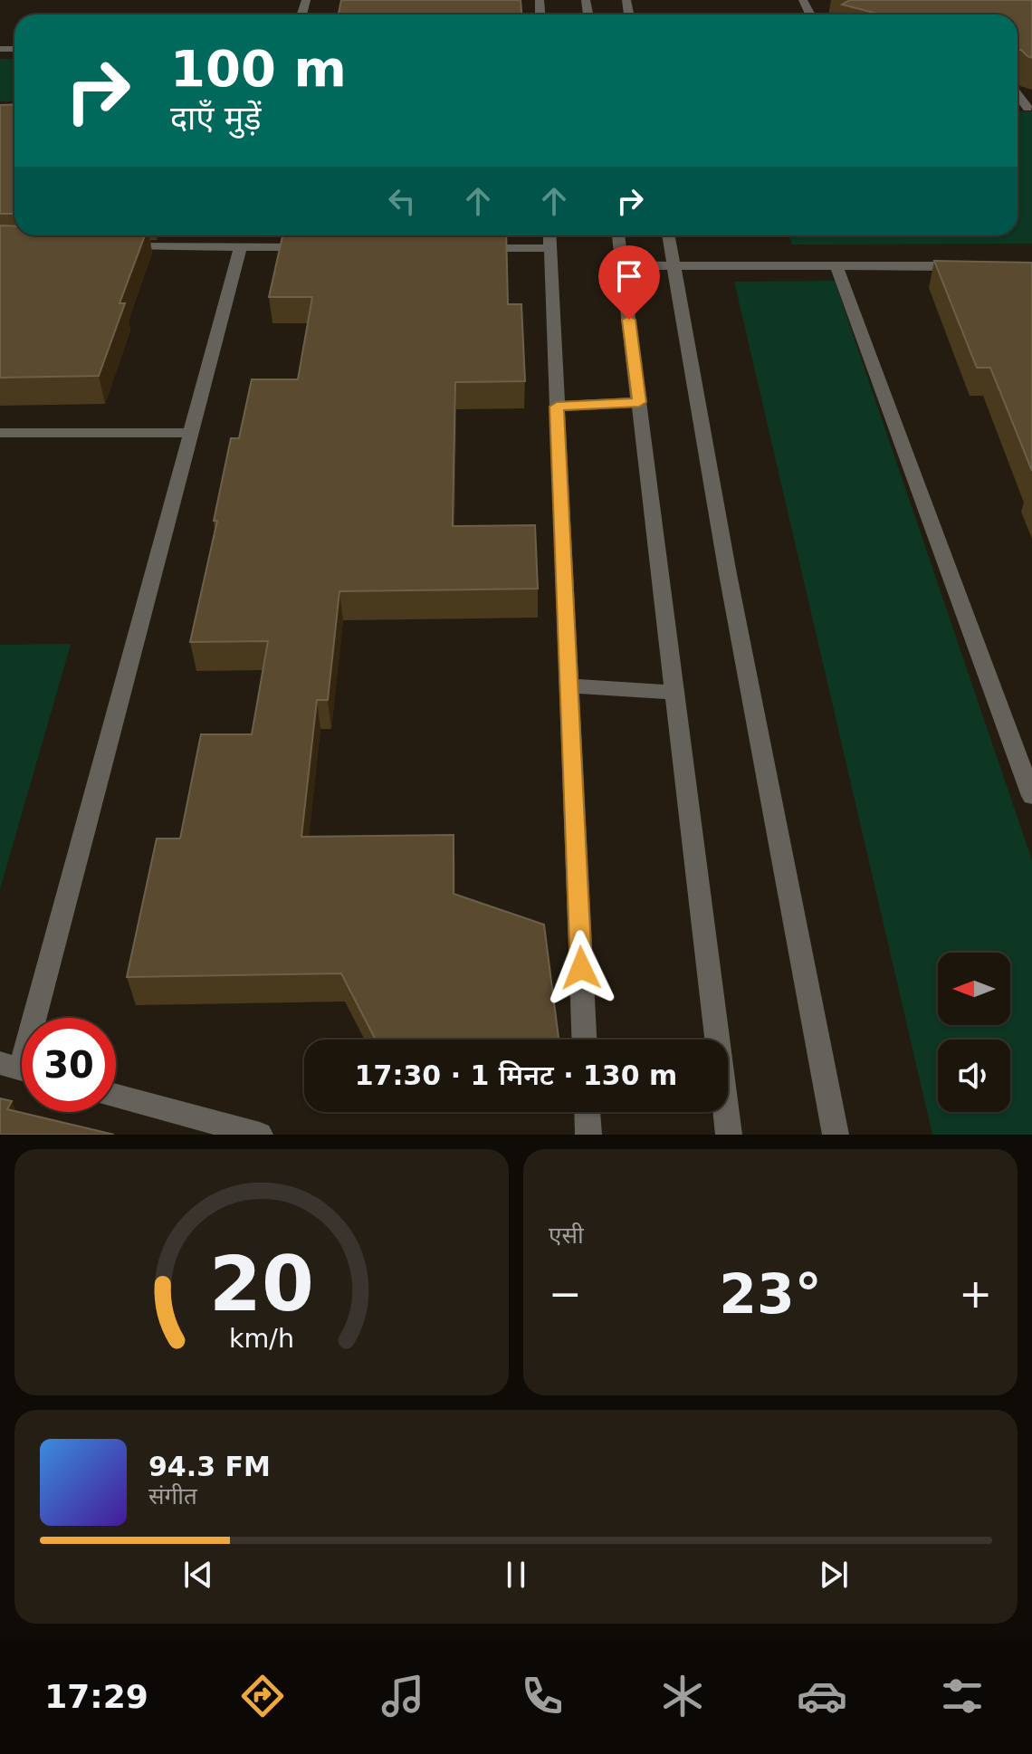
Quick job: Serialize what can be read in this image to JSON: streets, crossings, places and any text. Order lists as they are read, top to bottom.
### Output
{
  "north": "left",
  "page": {
    "turn": ["100 m", "दाएँ मुड़ें"],
    "limit": "30",
    "trip": "17:30 · 1 मिनट · 130 m",
    "tile": "एसी",
    "heat": ["−", "23°", "+"],
    "song": ["94.3 FM", "संगीत"],
    "tabs": "17:29",
    "gauge": ["20", "km/h"]
  }
}
